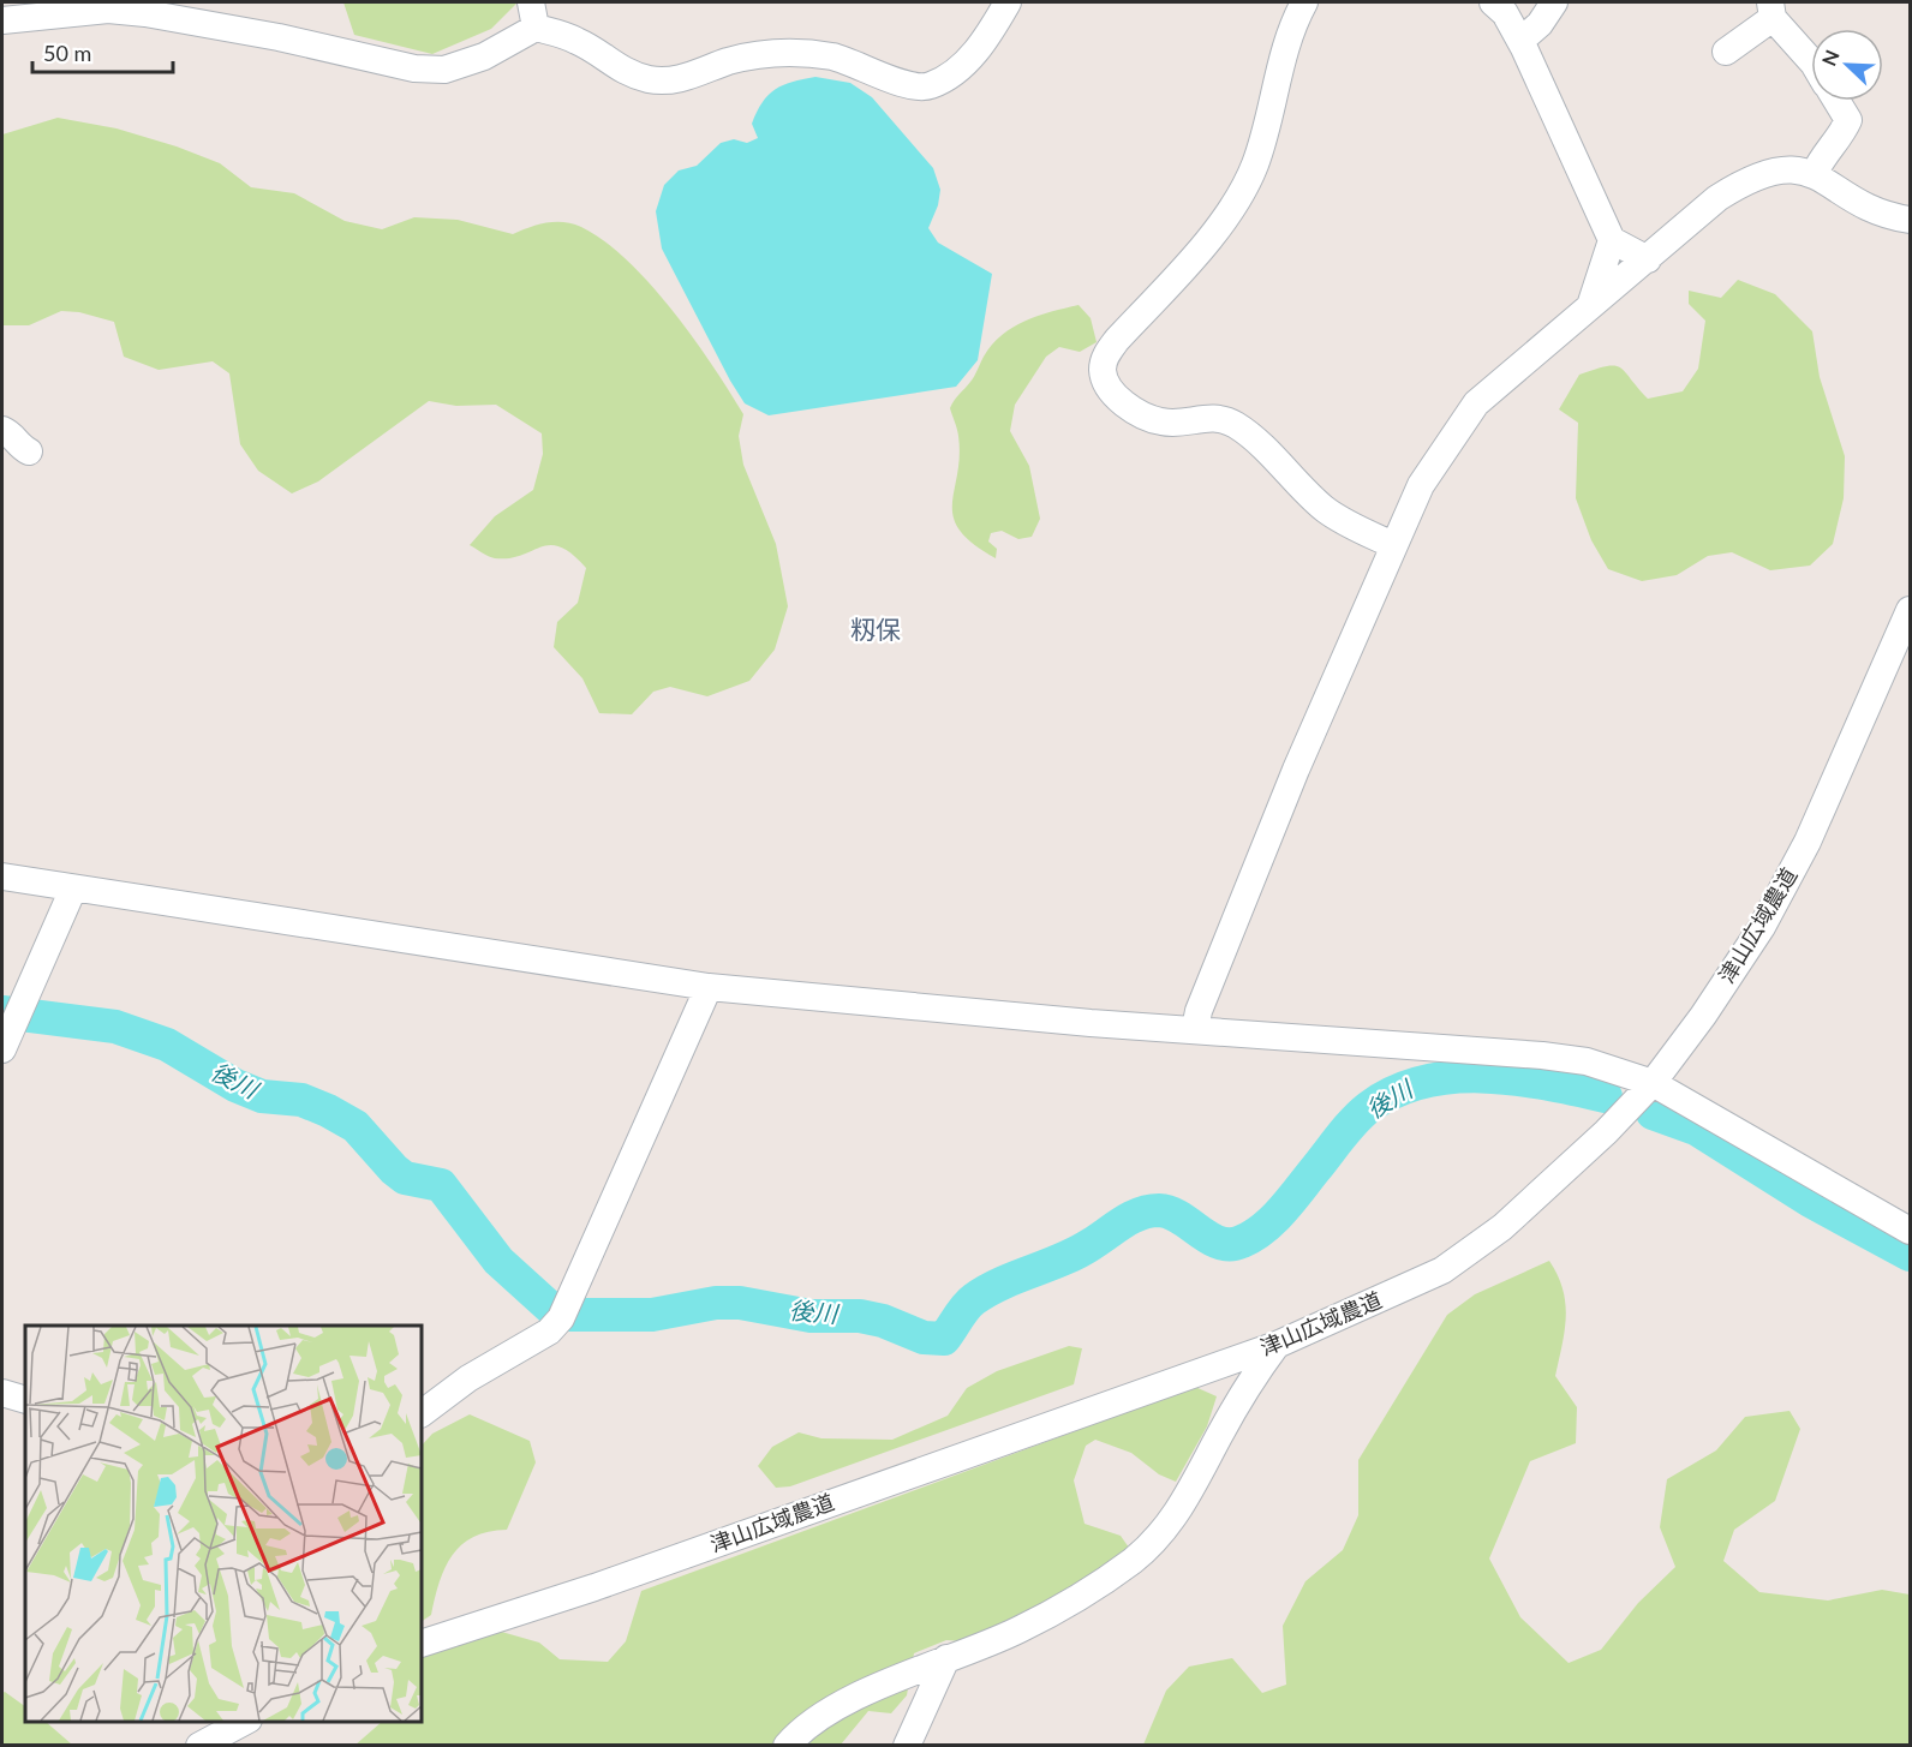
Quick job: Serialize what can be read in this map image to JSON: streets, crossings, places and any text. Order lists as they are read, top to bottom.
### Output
{
  "streets": {
    "street": ["津山広域農道"]
  },
  "districts": ["籾保"],
  "water": ["後川"],
  "scale_bar": "50 m",
  "north": "top left"
}
